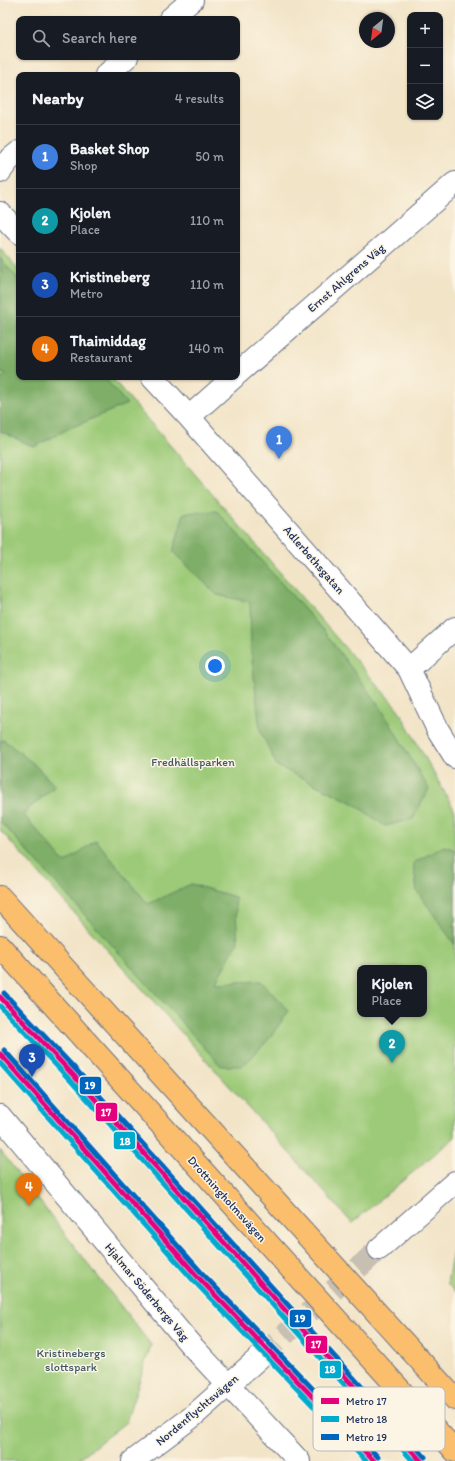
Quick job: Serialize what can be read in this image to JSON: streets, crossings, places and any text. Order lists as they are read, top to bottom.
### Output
{
  "streets": {
    "main road": ["Drottningholmsvägen"],
    "street": [
      "Ernst Ahlgrens Väg",
      "Adlerbethsgatan",
      "Hjalmar Söderbergs Väg",
      "Nordenflychtsvägen"
    ]
  },
  "crossings": [
    ["Hjalmar Söderbergs Väg", "Nordenflychtsvägen"]
  ],
  "parks": ["Fredhällsparken", "Kristinebergs slottspark"],
  "lines": ["metro line 19", "metro line 17", "metro line 18"],
  "legend": ["Metro 17", "Metro 18", "Metro 19"],
  "north": "bottom left",
  "page": {
    "map_buttons": ["+", "−"],
    "search": "Search here",
    "heading": ["Nearby", "4 results"],
    "list": [
      {
        "mark": "1",
        "name": "Basket Shop",
        "note": "Shop",
        "value": "50 m"
      },
      {
        "mark": "2",
        "name": "Kjolen",
        "note": "Place",
        "value": "110 m"
      },
      {
        "mark": "3",
        "name": "Kristineberg",
        "note": "Metro",
        "value": "110 m"
      },
      {
        "mark": "4",
        "name": "Thaimiddag",
        "note": "Restaurant",
        "value": "140 m"
      }
    ],
    "pins": [
      "1",
      "2",
      "3",
      "4"
    ],
    "popup": ["Kjolen", "Place"]
  }
}
